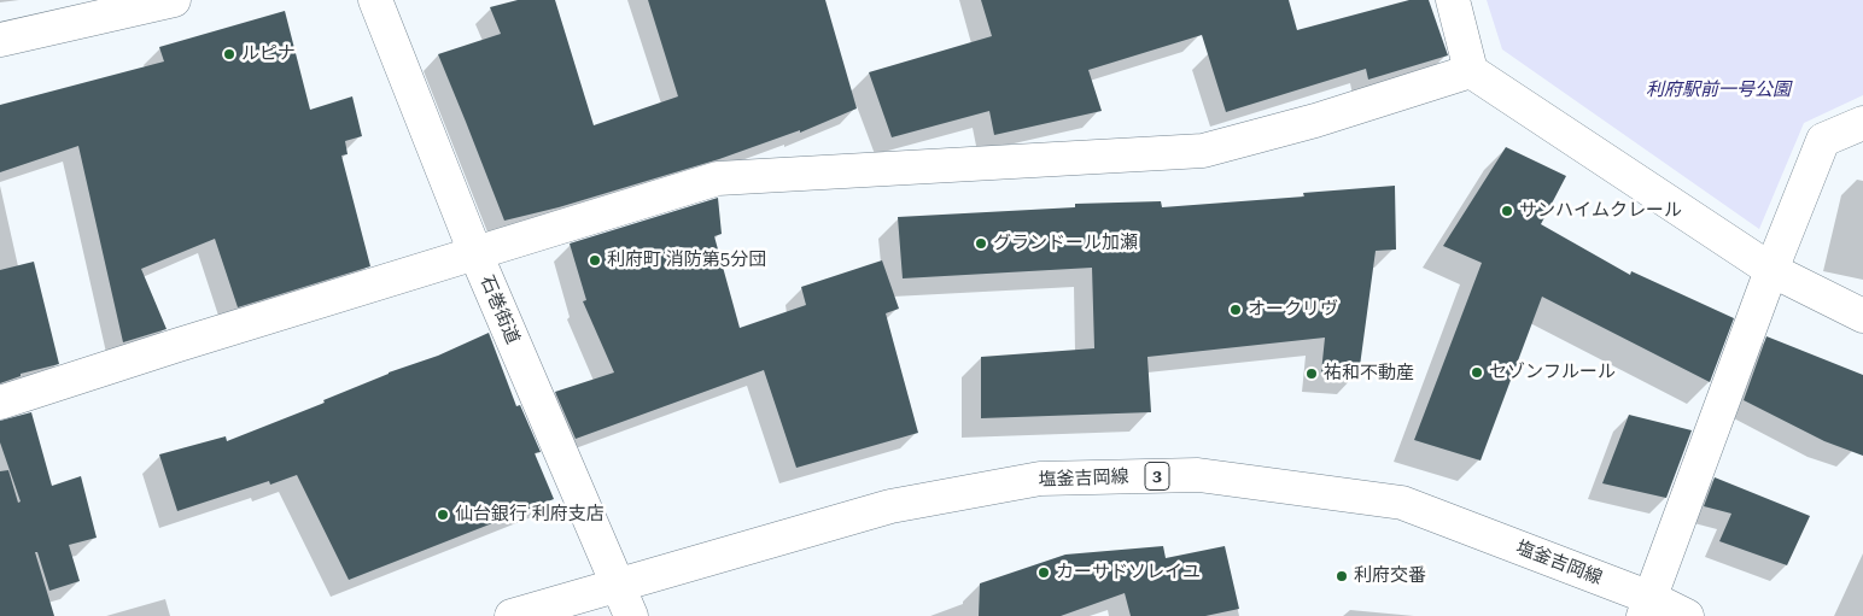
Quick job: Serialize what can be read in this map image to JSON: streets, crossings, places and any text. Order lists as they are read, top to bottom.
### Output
{
  "streets": {
    "street": ["石巻街道", "3", "塩釜吉岡線"]
  },
  "crossings": [
    ["石巻街道", "塩釜吉岡線"]
  ],
  "parks": ["利府駅前一号公園"],
  "places": [
    "ルピナ",
    "サンハイムクレール",
    "グランドール加瀬",
    "利府町 消防第5分団",
    "オークリヴ",
    "セゾンフルール",
    "祐和不動産",
    "仙台銀行 利府支店",
    "カーサドソレイユ",
    "利府交番"
  ]
}
